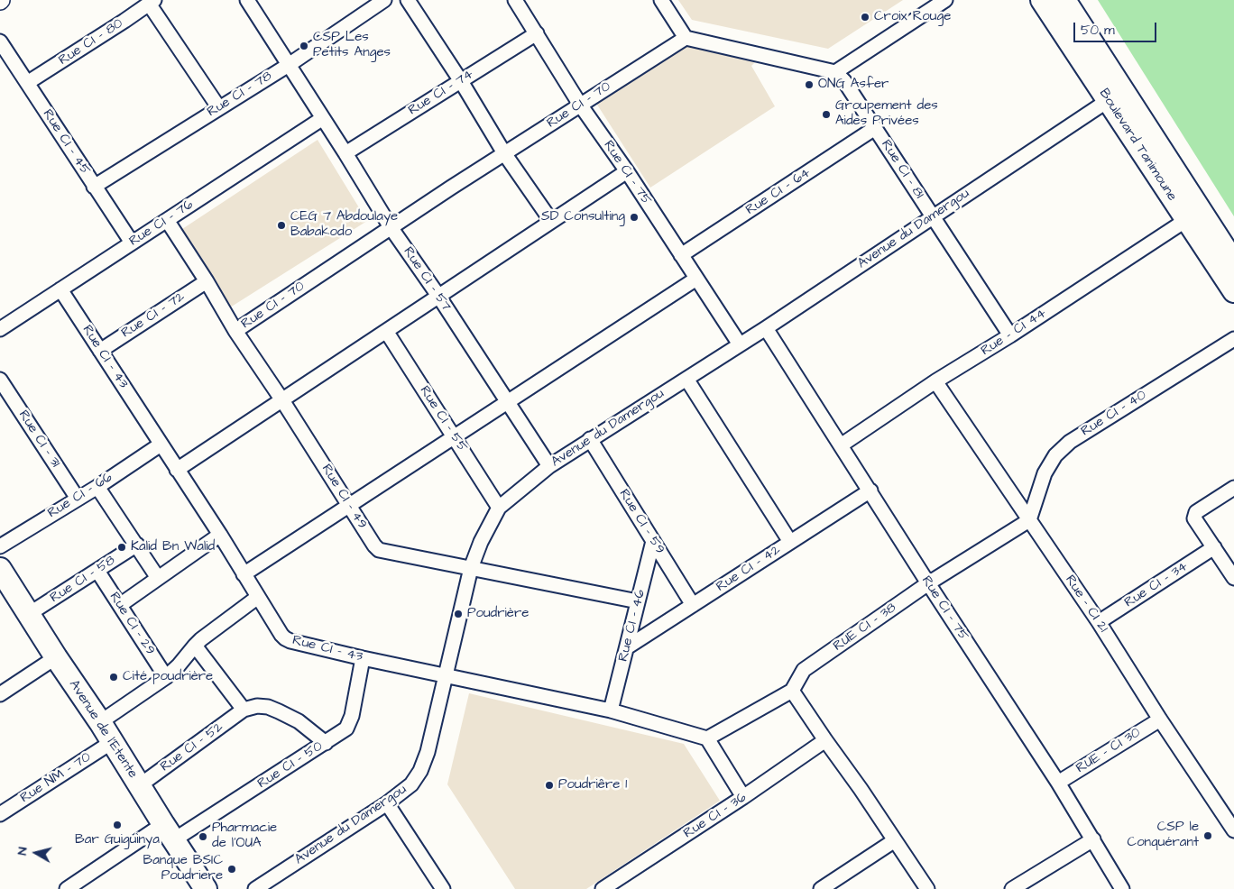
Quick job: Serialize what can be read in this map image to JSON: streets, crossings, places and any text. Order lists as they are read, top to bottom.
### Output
{
  "streets": {
    "main road": ["Boulevard Tanimoune", "Avenue de l'Etente"],
    "street": [
      "Rue CI - 80",
      "Rue CI - 74",
      "Rue CI - 78",
      "Rue CI - 70",
      "Rue CI - 45",
      "Rue CI - 81",
      "Rue CI - 75",
      "Rue CI - 64",
      "Rue CI - 76",
      "Avenue du Damergou",
      "Rue CI - 57",
      "Rue CI - 72",
      "Rue - CI 44",
      "Rue CI - 43",
      "Rue CI - 40",
      "Rue CI - 55",
      "Rue CI - 31",
      "Rue CI - 66",
      "Rue CI - 49",
      "Rue CI - 59",
      "Rue CI - 42",
      "Rue CI - 58",
      "Rue CI - 34",
      "Rue - CI 21",
      "Rue CI - 29",
      "Rue CI - 46",
      "RUE CI - 38",
      "Rue CI - 52",
      "RUE - CI 30",
      "Rue CI - 50",
      "Rue NM - 70",
      "Rue CI - 36"
    ]
  },
  "crossings": [
    ["Rue CI - 80", "Rue CI - 45"],
    ["Rue CI - 74", "Rue CI - 75"],
    ["Rue CI - 74", "Rue CI - 57"],
    ["Rue CI - 78", "Rue CI - 45"],
    ["Rue CI - 78", "Rue CI - 57"],
    ["Rue CI - 70", "Rue CI - 75"],
    ["Rue CI - 70", "Rue CI - 57"],
    ["Rue CI - 70", "Rue CI - 49"],
    ["Rue CI - 45", "Rue CI - 76"],
    ["Boulevard Tanimoune", "Avenue du Damergou"],
    ["Boulevard Tanimoune", "Rue - CI 44"],
    ["Rue CI - 81", "Rue CI - 64"],
    ["Rue CI - 81", "Avenue du Damergou"],
    ["Rue CI - 81", "Rue - CI 44"],
    ["Rue CI - 75", "Rue CI - 64"],
    ["Rue CI - 75", "Avenue du Damergou"],
    ["Rue CI - 75", "Rue - CI 44"],
    ["Rue CI - 75", "Rue CI - 42"],
    ["Rue CI - 75", "RUE CI - 38"],
    ["Rue CI - 75", "RUE - CI 30"],
    ["Rue CI - 76", "Rue CI - 57"],
    ["Rue CI - 76", "Rue CI - 43"],
    ["Rue CI - 76", "Rue CI - 49"],
    ["Avenue du Damergou", "Rue CI - 57"],
    ["Avenue du Damergou", "Rue CI - 43"],
    ["Avenue du Damergou", "Rue CI - 55"],
    ["Avenue du Damergou", "Rue CI - 49"],
    ["Avenue du Damergou", "Rue CI - 59"],
    ["Rue CI - 72", "Rue CI - 43"],
    ["Rue CI - 72", "Rue CI - 49"],
    ["Rue - CI 44", "Rue - CI 21"],
    ["Rue CI - 43", "Rue CI - 66"],
    ["Rue CI - 43", "Rue CI - 46"],
    ["Rue CI - 43", "Rue CI - 50"],
    ["Rue CI - 40", "Rue - CI 21"],
    ["Rue CI - 40", "RUE CI - 38"],
    ["Rue CI - 31", "Rue CI - 66"],
    ["Rue CI - 49", "Rue CI - 46"],
    ["Rue CI - 59", "Rue CI - 42"],
    ["Rue CI - 59", "Rue CI - 46"],
    ["Rue CI - 42", "Rue CI - 46"],
    ["Rue CI - 58", "Rue CI - 29"],
    ["Rue CI - 58", "Avenue de l'Etente"],
    ["Rue CI - 34", "Rue - CI 21"],
    ["Rue - CI 21", "RUE CI - 38"],
    ["Rue - CI 21", "RUE - CI 30"],
    ["Avenue de l'Etente", "Rue CI - 52"],
    ["Avenue de l'Etente", "Rue CI - 50"],
    ["Avenue de l'Etente", "Rue NM - 70"]
  ],
  "places": [
    "Croix Rouge",
    "CSP Les Petits Anges",
    "ONG Asfer",
    "Groupement des Aides Privées",
    "SD Consulting",
    "CEG 7 Abdoulaye Babakodo",
    "Kalid Bn Walid",
    "Poudrière",
    "Cité poudrière",
    "Poudriêre 1",
    "Bar Guiguinya",
    "CSP le Conquérant",
    "Pharmacie de l'OUA",
    "Banque BSIC Poudriere"
  ],
  "scale_bar": "50 m",
  "north": "left"
}
